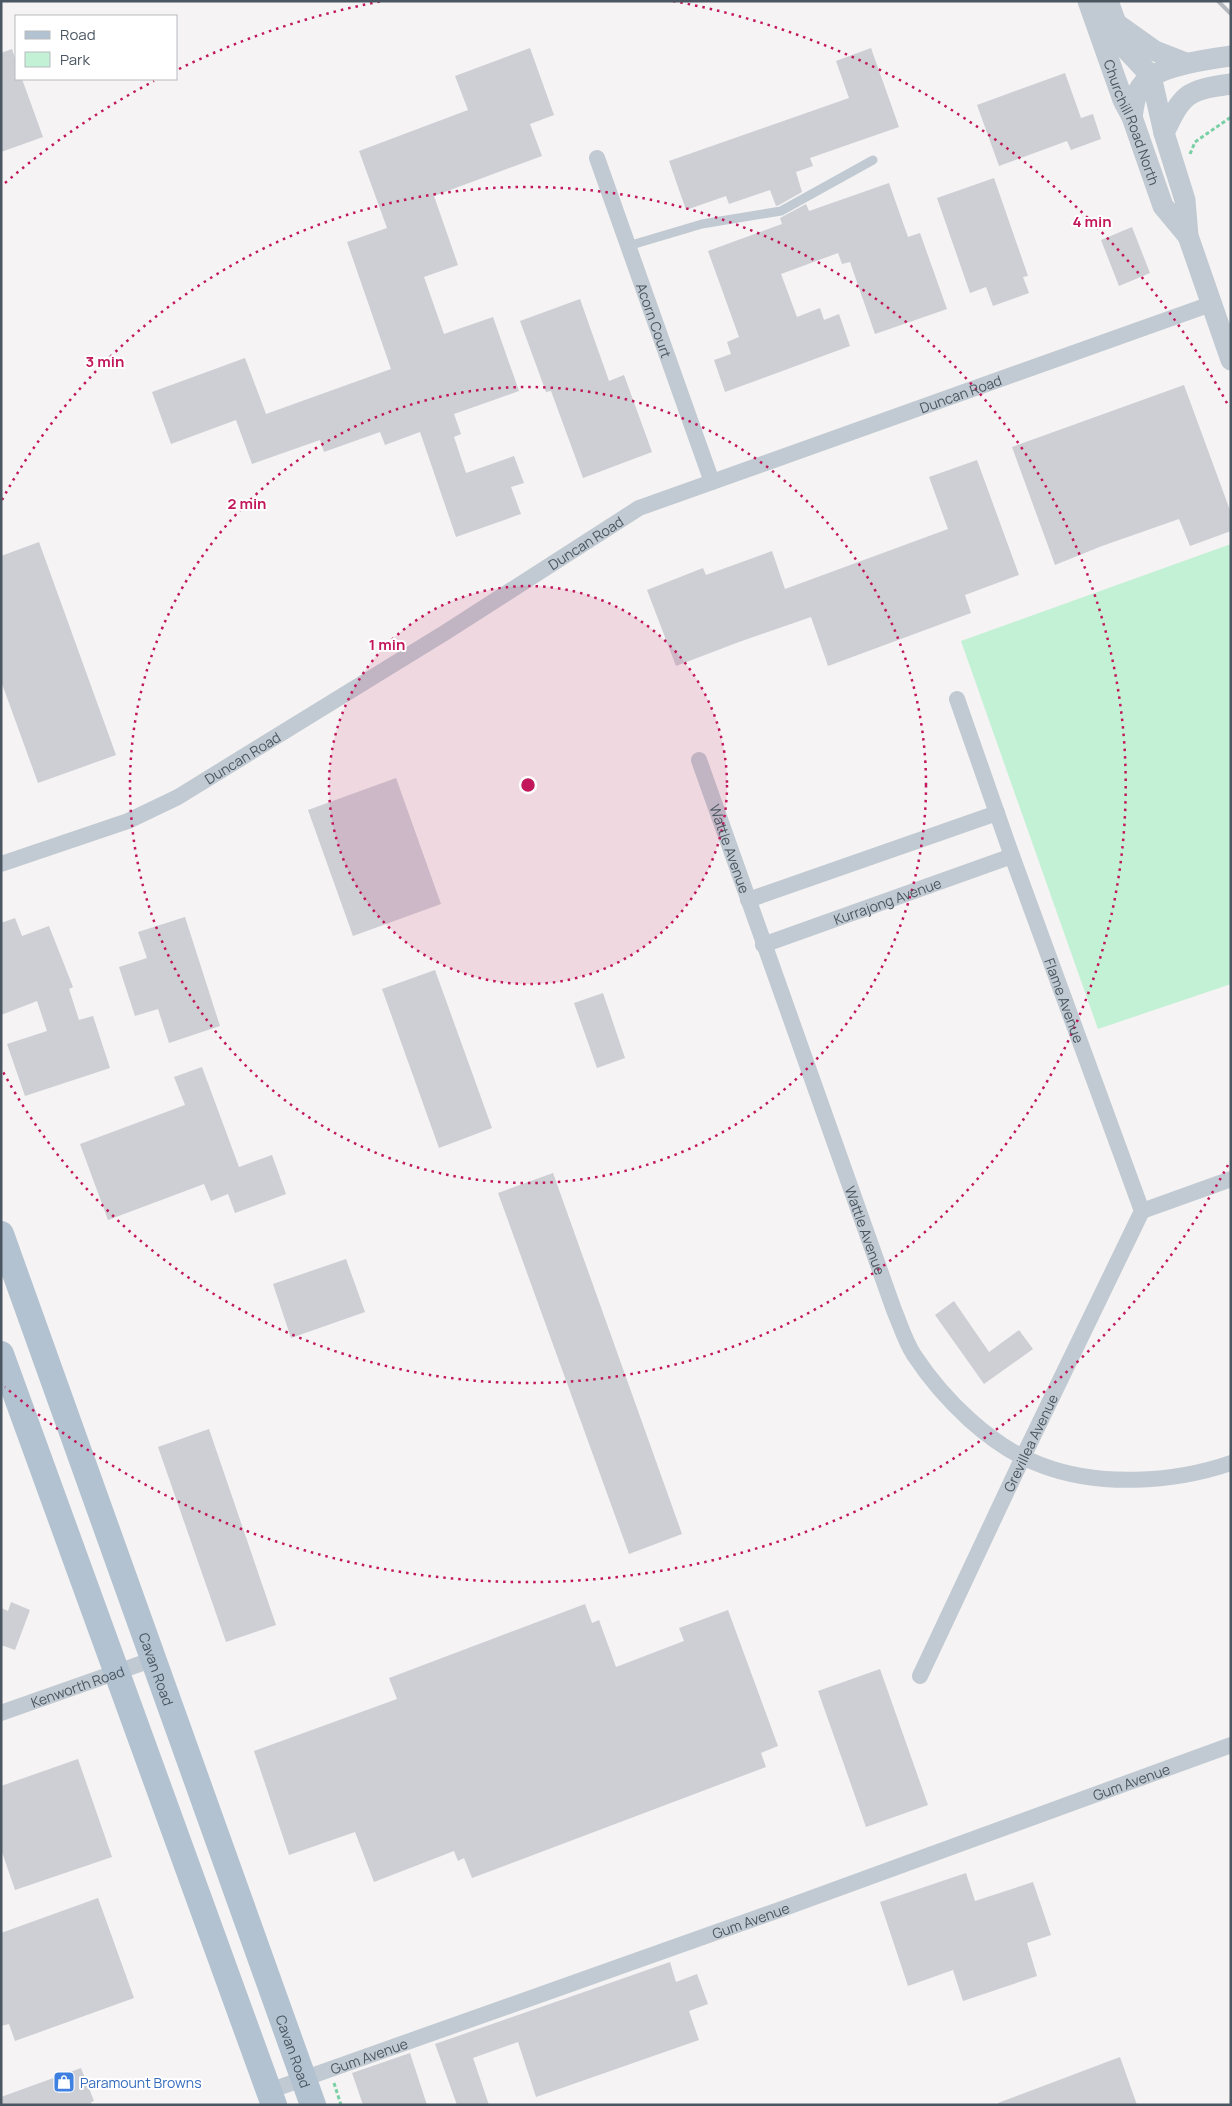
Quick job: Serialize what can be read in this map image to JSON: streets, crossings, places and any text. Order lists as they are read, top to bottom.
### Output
{
  "streets": {
    "main road": ["Cavan Road"],
    "street": [
      "Churchill Road North",
      "Acorn Court",
      "Duncan Road",
      "Wattle Avenue",
      "Kurrajong Avenue",
      "Flame Avenue",
      "Grevillea Avenue",
      "Kenworth Road",
      "Gum Avenue"
    ]
  },
  "crossings": [
    ["Churchill Road North", "Duncan Road"],
    ["Acorn Court", "Duncan Road"],
    ["Wattle Avenue", "Kurrajong Avenue"],
    ["Wattle Avenue", "Grevillea Avenue"],
    ["Kurrajong Avenue", "Flame Avenue"],
    ["Flame Avenue", "Grevillea Avenue"],
    ["Cavan Road", "Kenworth Road"],
    ["Cavan Road", "Gum Avenue"]
  ],
  "places": {
    "shop": ["Paramount Browns"]
  },
  "legend": ["Road", "Park"],
  "rings": [
    "4 min",
    "3 min",
    "2 min",
    "1 min"
  ]
}
